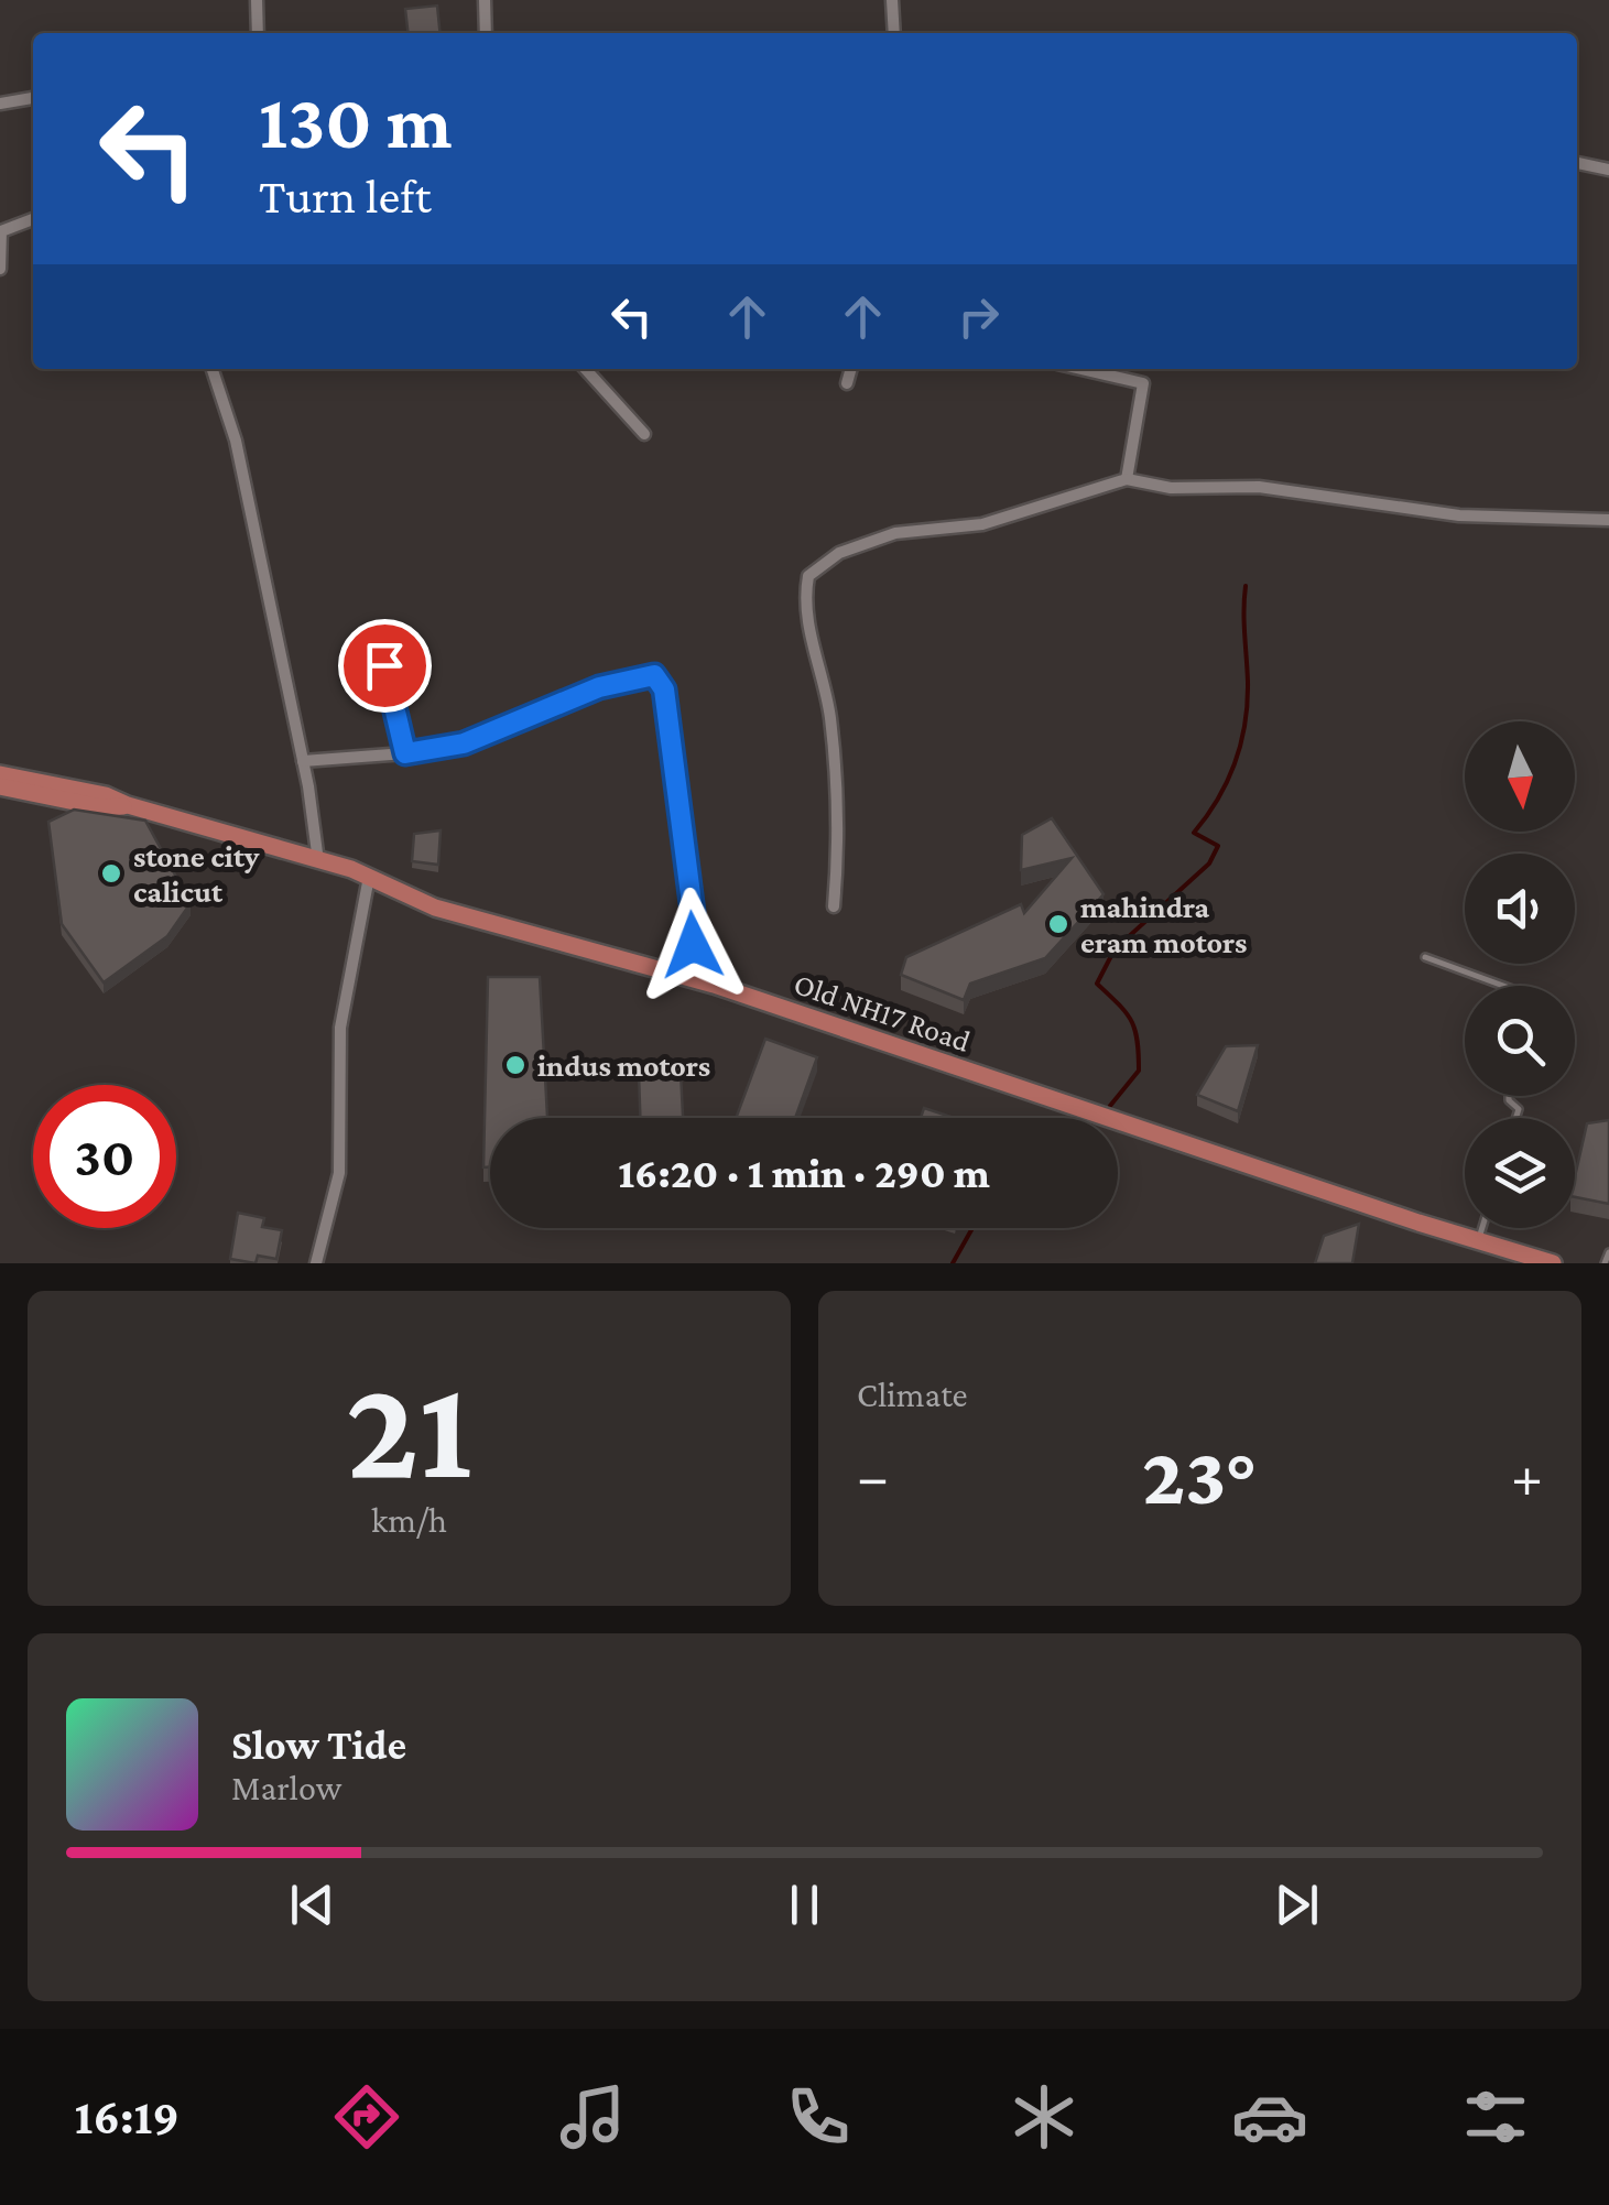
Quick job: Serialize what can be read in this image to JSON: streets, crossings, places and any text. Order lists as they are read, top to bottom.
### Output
{
  "streets": {
    "main road": ["Old NH17 Road"]
  },
  "places": ["stone city calicut", "mahindra eram motors", "indus motors"],
  "north": "bottom",
  "page": {
    "turn": ["130 m", "Turn left"],
    "limit": "30",
    "trip": "16:20 · 1 min · 290 m",
    "tile": [
      ["21", "km/h"],
      "Climate"
    ],
    "heat": ["−", "23°", "+"],
    "song": ["Slow Tide", "Marlow"],
    "tabs": "16:19"
  }
}
